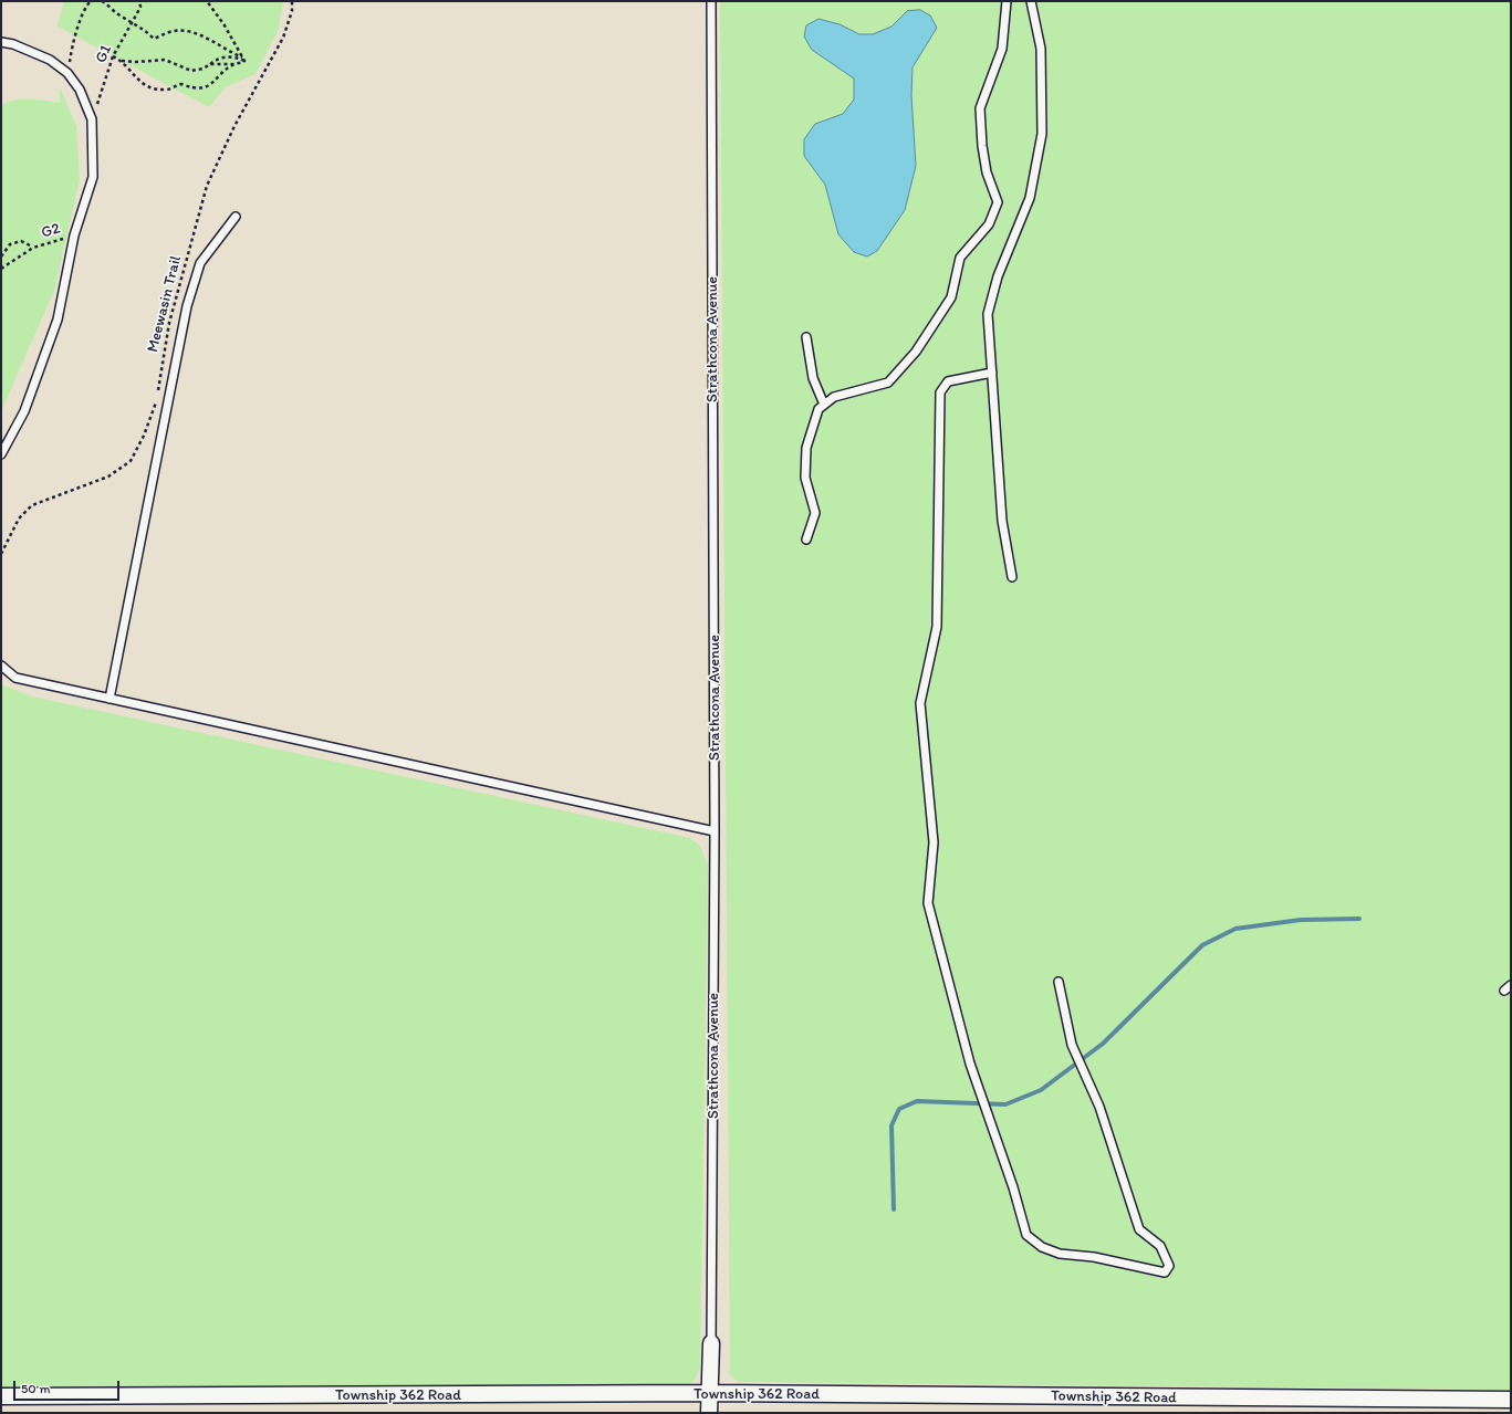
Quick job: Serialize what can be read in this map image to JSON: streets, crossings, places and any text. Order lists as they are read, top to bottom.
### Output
{
  "streets": {
    "street": ["Strathcona Avenue", "Township 362 Road"],
    "path": ["G1", "G2", "Meewasin Trail"]
  },
  "crossings": [
    ["Strathcona Avenue", "Township 362 Road"]
  ],
  "scale_bar": "50 m"
}
